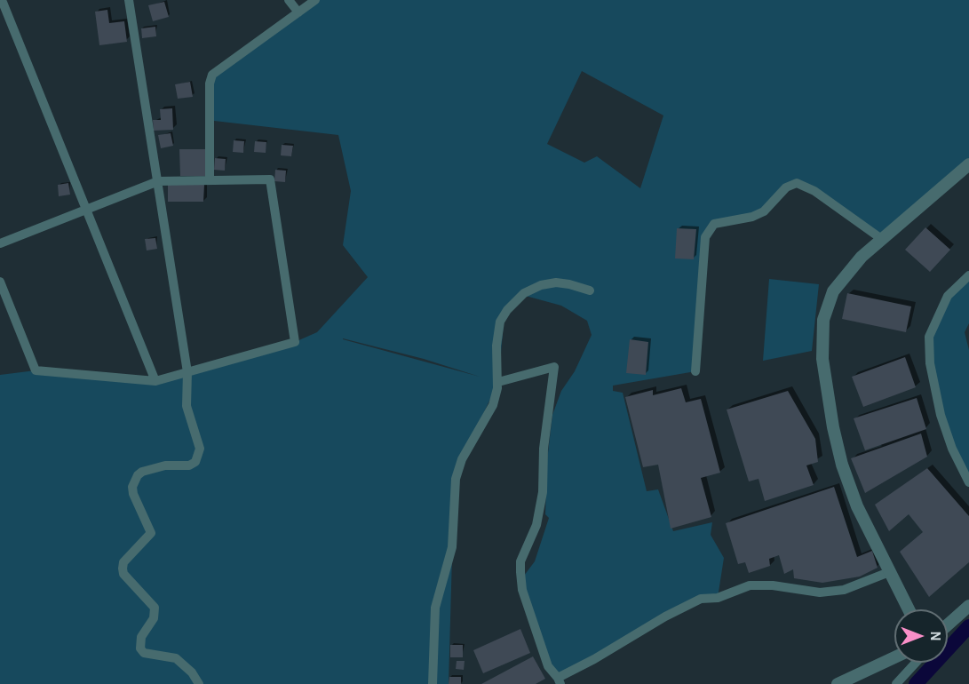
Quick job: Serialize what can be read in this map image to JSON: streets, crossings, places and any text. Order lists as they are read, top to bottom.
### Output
{
  "north": "right"
}
